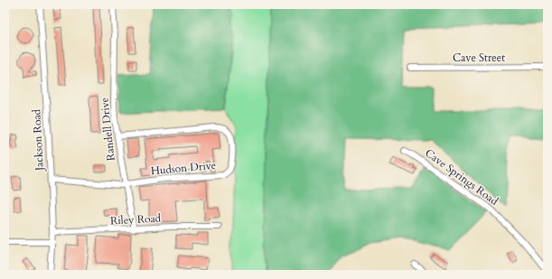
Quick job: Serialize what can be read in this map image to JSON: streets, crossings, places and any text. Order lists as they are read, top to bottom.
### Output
{
  "streets": {
    "street": [
      "Cave Street",
      "Randell Drive",
      "Jackson Road",
      "Hudson Drive",
      "Cave Springs Road",
      "Riley Road"
    ]
  },
  "crossings": [
    ["Randell Drive", "Hudson Drive"],
    ["Randell Drive", "Riley Road"],
    ["Jackson Road", "Hudson Drive"],
    ["Jackson Road", "Riley Road"]
  ]
}
